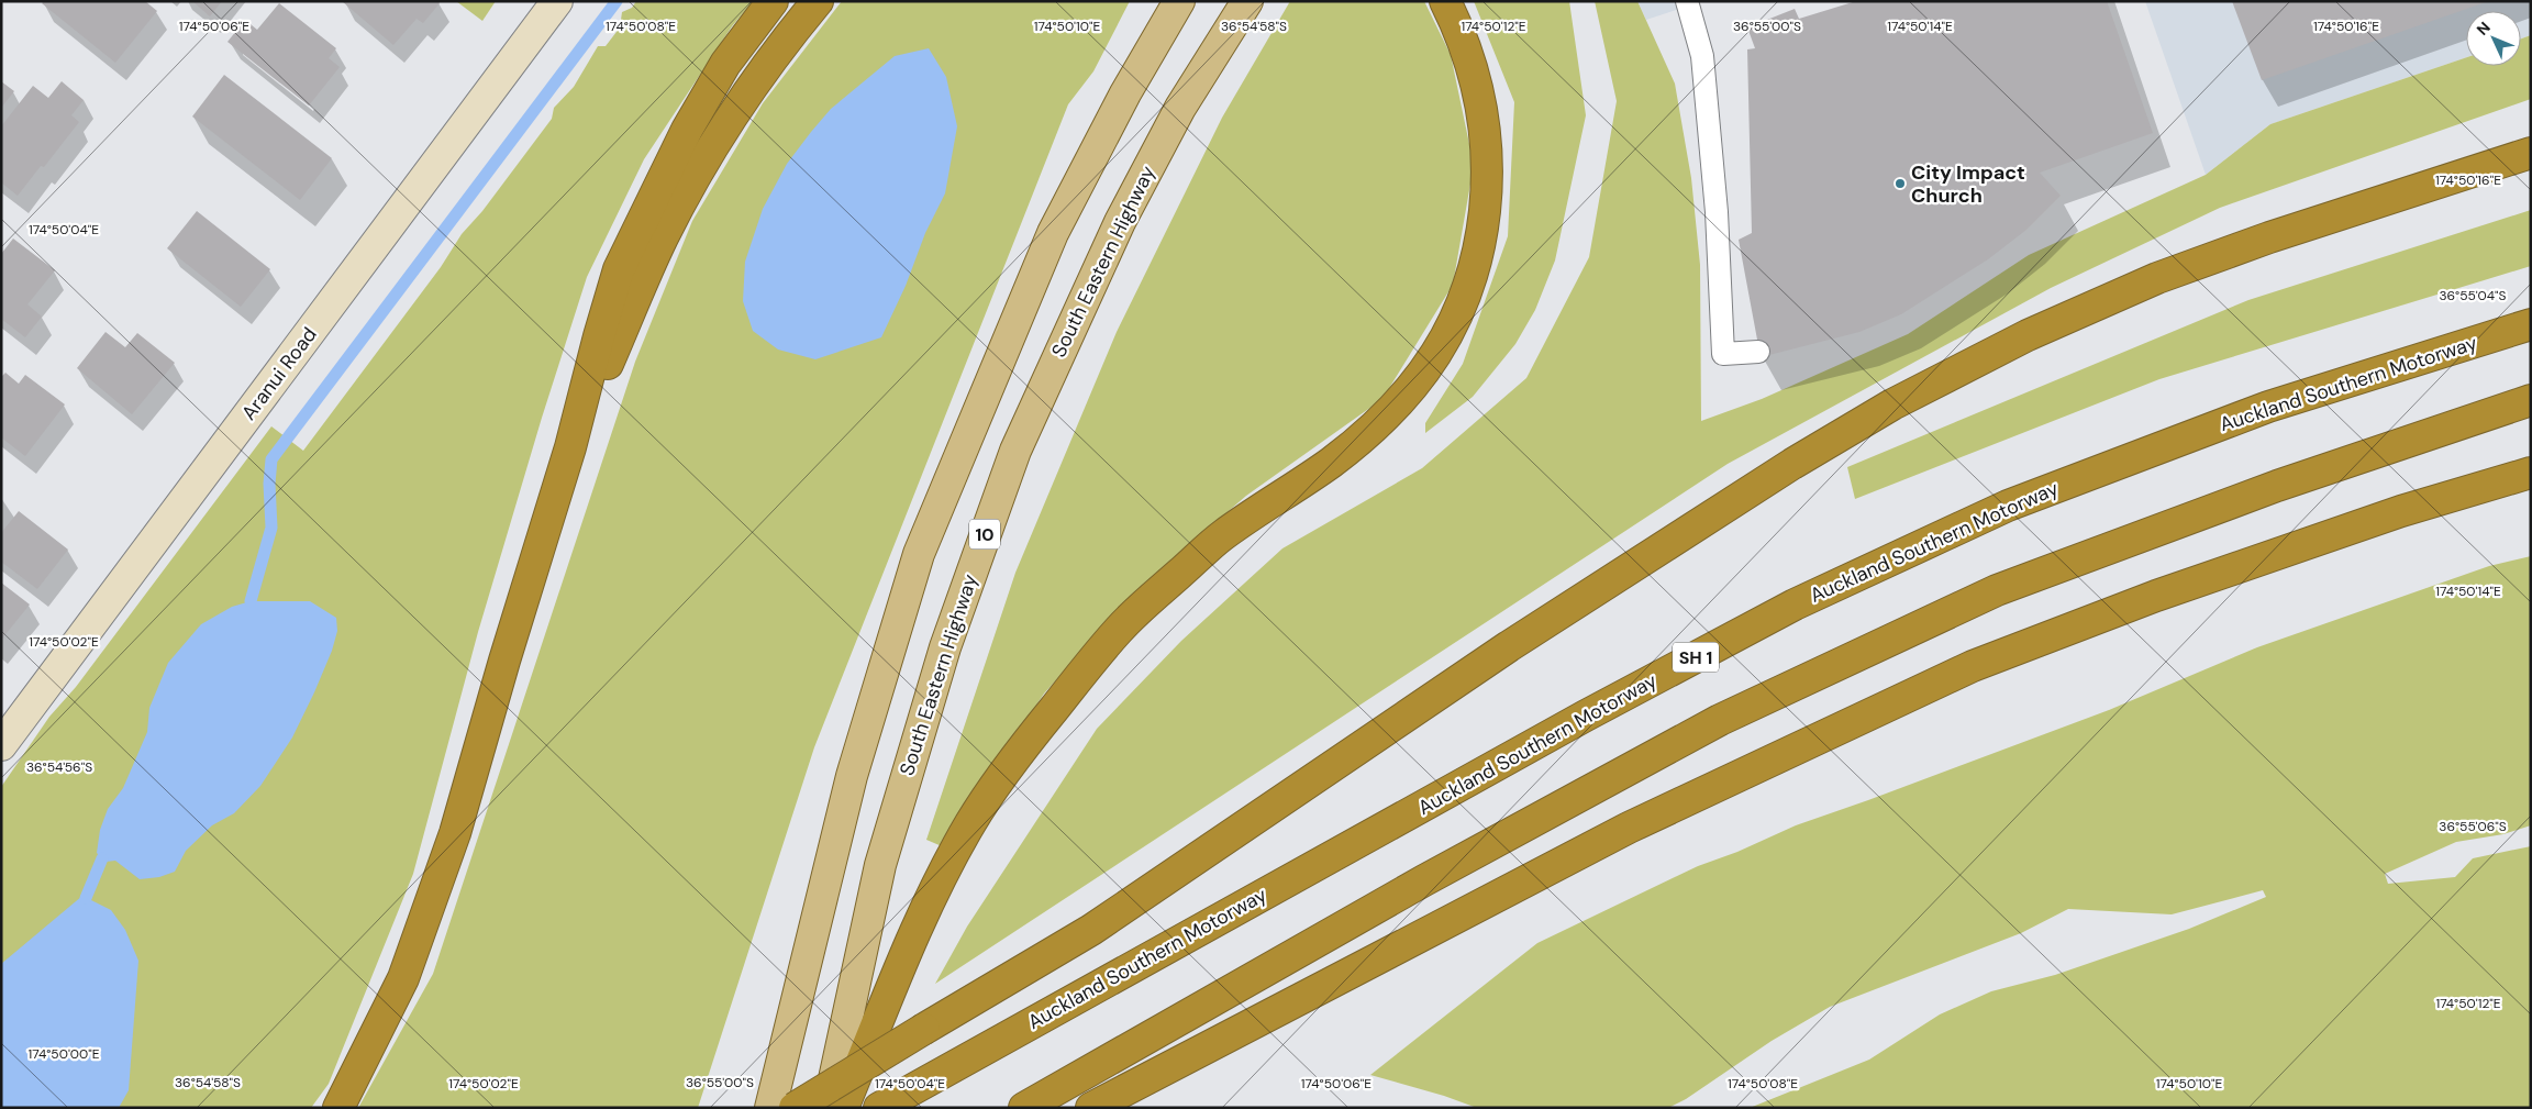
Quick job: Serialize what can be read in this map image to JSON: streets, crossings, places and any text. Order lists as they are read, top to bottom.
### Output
{
  "streets": {
    "highway": ["Auckland Southern Motorway", "SH 1"],
    "main road": ["South Eastern Highway", "10"],
    "street": ["Aranui Road"]
  },
  "places": ["City Impact Church"],
  "north": "top left",
  "coordinates": [
    "174°50'06\"E",
    "174°50'08\"E",
    "174°50'10\"E",
    "174°50'12\"E",
    "174°50'14\"E",
    "174°50'16\"E",
    "36°54'58\"S",
    "36°55'00\"S",
    "174°50'04\"E",
    "36°55'04\"S",
    "174°50'02\"E",
    "36°54'56\"S",
    "36°55'06\"S",
    "174°50'00\"E"
  ]
}
